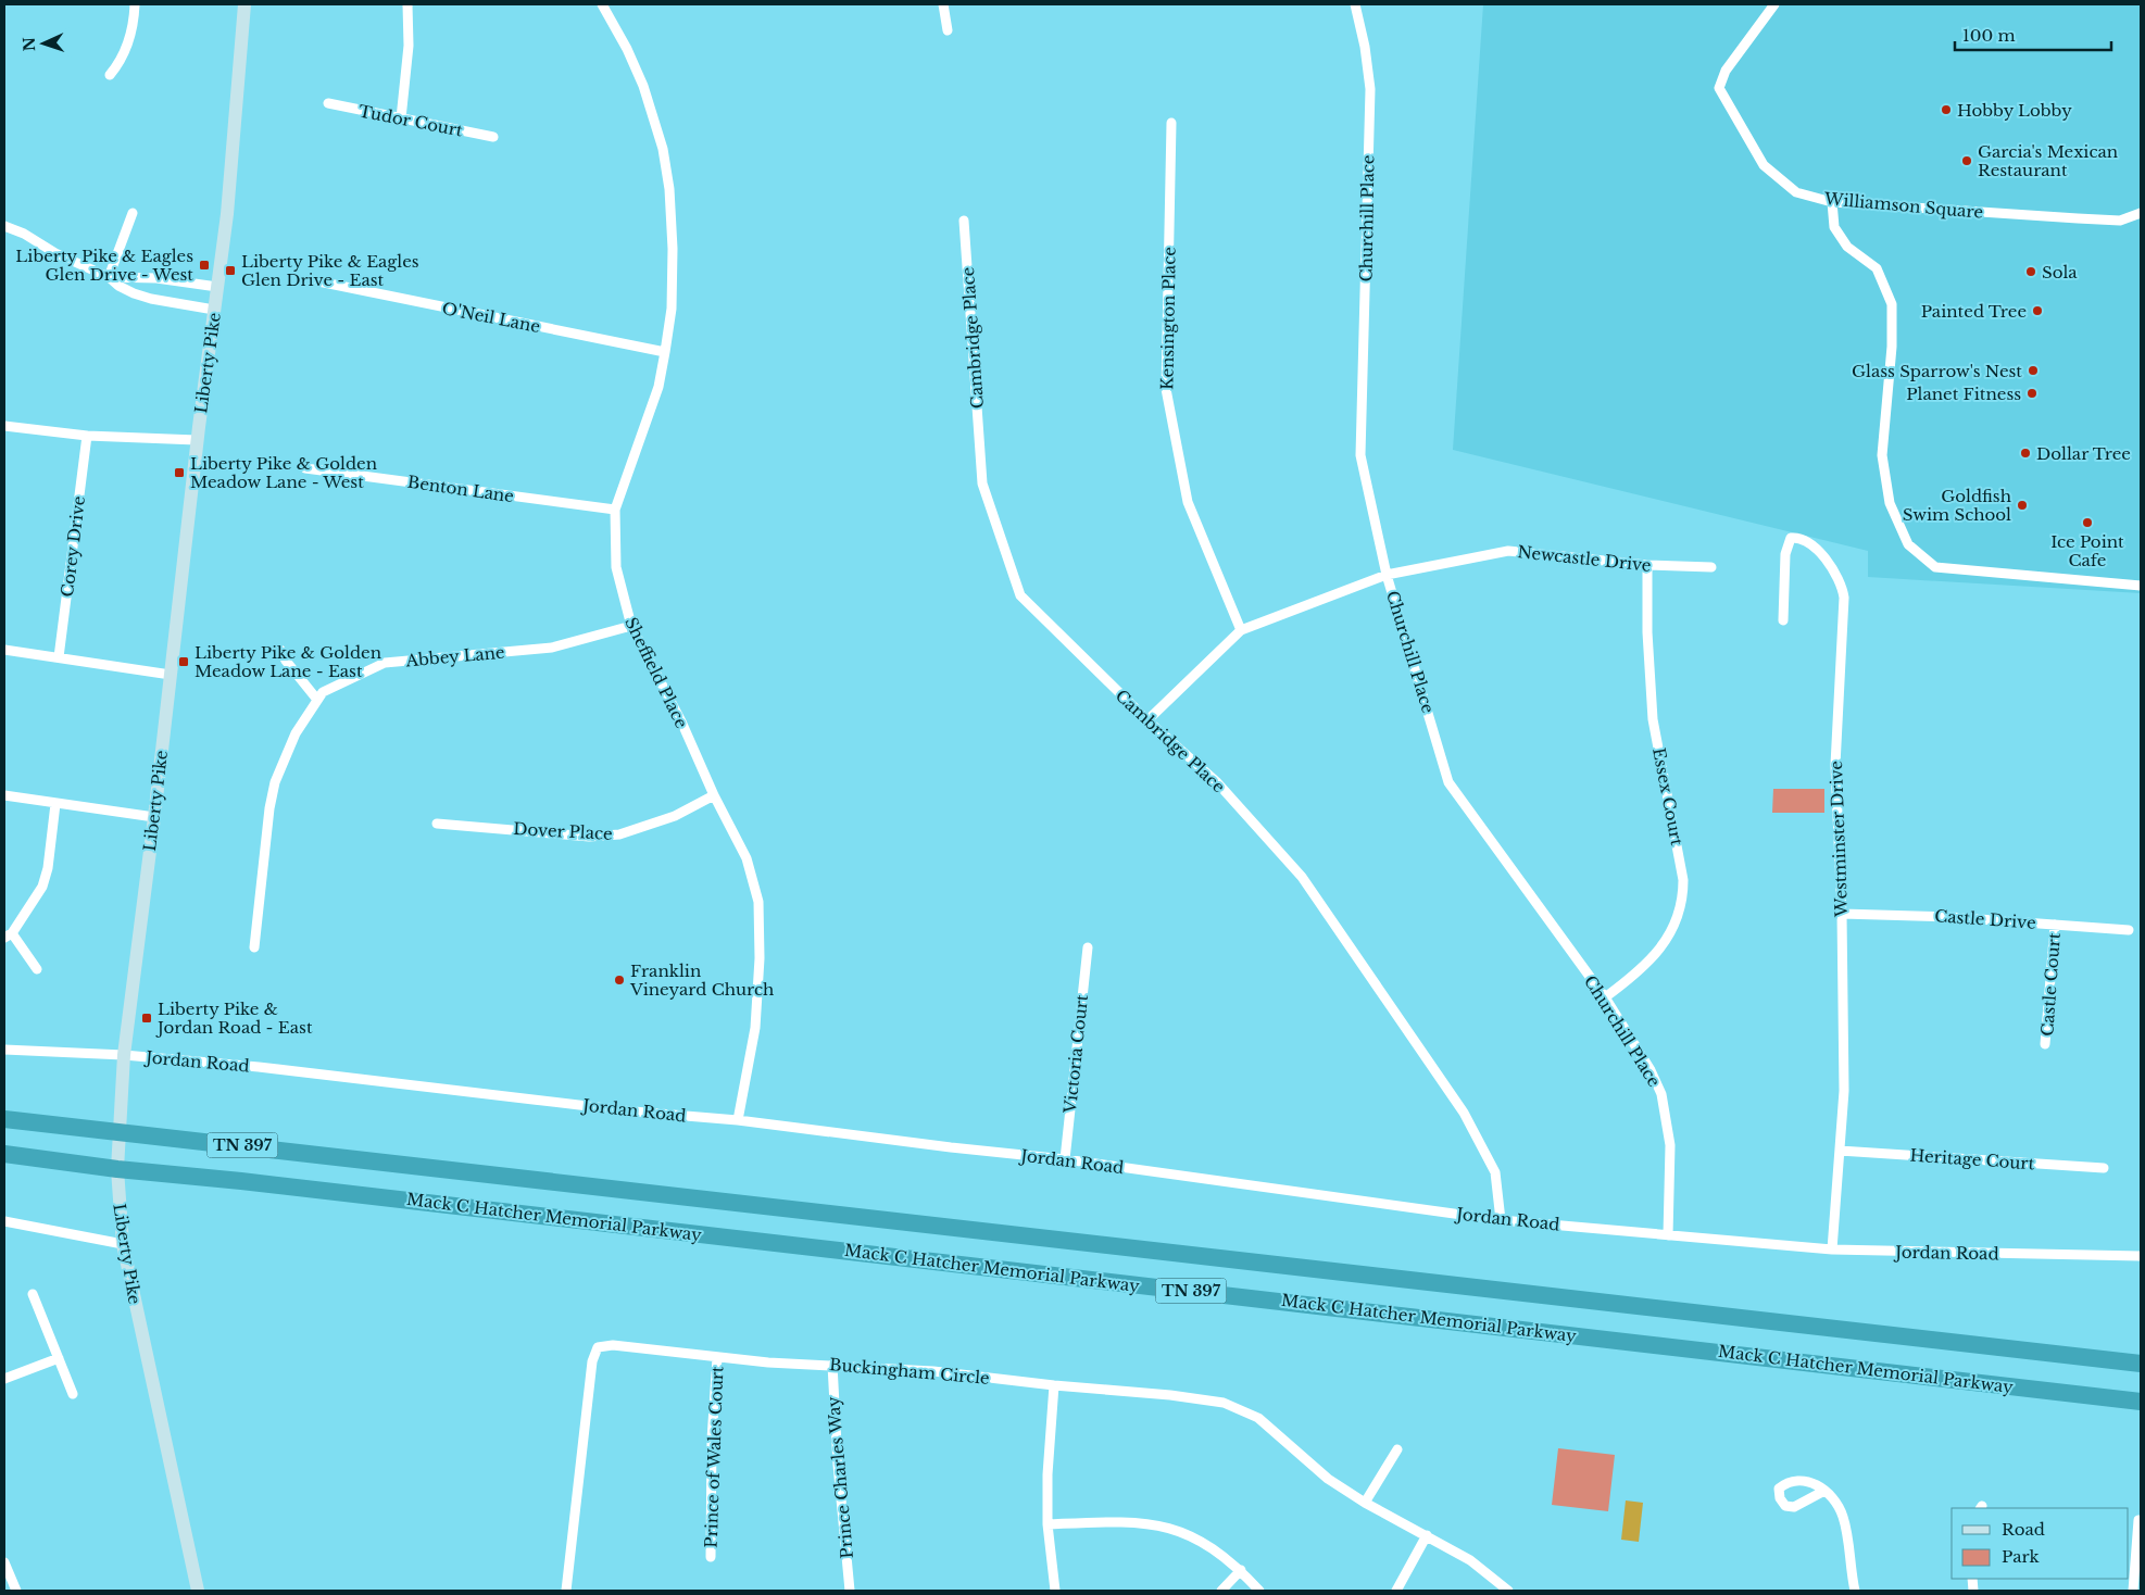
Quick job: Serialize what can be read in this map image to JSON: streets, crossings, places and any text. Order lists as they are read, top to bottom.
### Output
{
  "streets": {
    "highway": ["TN 397", "Mack C Hatcher Memorial Parkway"],
    "street": [
      "Tudor Court",
      "Williamson Square",
      "Churchill Place",
      "O'Neil Lane",
      "Kensington Place",
      "Cambridge Place",
      "Liberty Pike",
      "Benton Lane",
      "Corey Drive",
      "Newcastle Drive",
      "Abbey Lane",
      "Sheffield Place",
      "Essex Court",
      "Dover Place",
      "Westminster Drive",
      "Castle Drive",
      "Castle Court",
      "Victoria Court",
      "Jordan Road",
      "Heritage Court",
      "Buckingham Circle",
      "Prince of Wales Court",
      "Prince Charles Way"
    ]
  },
  "crossings": [
    ["Churchill Place", "Newcastle Drive"],
    ["Churchill Place", "Essex Court"],
    ["Churchill Place", "Jordan Road"],
    ["O'Neil Lane", "Sheffield Place"],
    ["Kensington Place", "Newcastle Drive"],
    ["Cambridge Place", "Newcastle Drive"],
    ["Cambridge Place", "Jordan Road"],
    ["Liberty Pike", "Jordan Road"],
    ["Liberty Pike", "Mack C Hatcher Memorial Parkway"],
    ["Benton Lane", "Sheffield Place"],
    ["Newcastle Drive", "Essex Court"],
    ["Abbey Lane", "Sheffield Place"],
    ["Sheffield Place", "Dover Place"],
    ["Sheffield Place", "Jordan Road"],
    ["Westminster Drive", "Castle Drive"],
    ["Westminster Drive", "Jordan Road"],
    ["Westminster Drive", "Heritage Court"],
    ["Castle Drive", "Castle Court"],
    ["Victoria Court", "Jordan Road"],
    ["Buckingham Circle", "Prince of Wales Court"],
    ["Buckingham Circle", "Prince Charles Way"]
  ],
  "places": {
    "other": [
      "Hobby Lobby",
      "Garcia's Mexican Restaurant",
      "Sola",
      "Painted Tree",
      "Glass Sparrow's Nest",
      "Planet Fitness",
      "Dollar Tree",
      "Goldfish Swim School",
      "Ice Point Cafe",
      "Franklin Vineyard Church"
    ],
    "transit": [
      "Liberty Pike & Eagles Glen Drive - West",
      "Liberty Pike & Eagles Glen Drive - East",
      "Liberty Pike & Golden Meadow Lane - West",
      "Liberty Pike & Golden Meadow Lane - East",
      "Liberty Pike & Jordan Road - East"
    ]
  },
  "legend": ["Road", "Park"],
  "scale_bar": "100 m",
  "north": "left"
}
